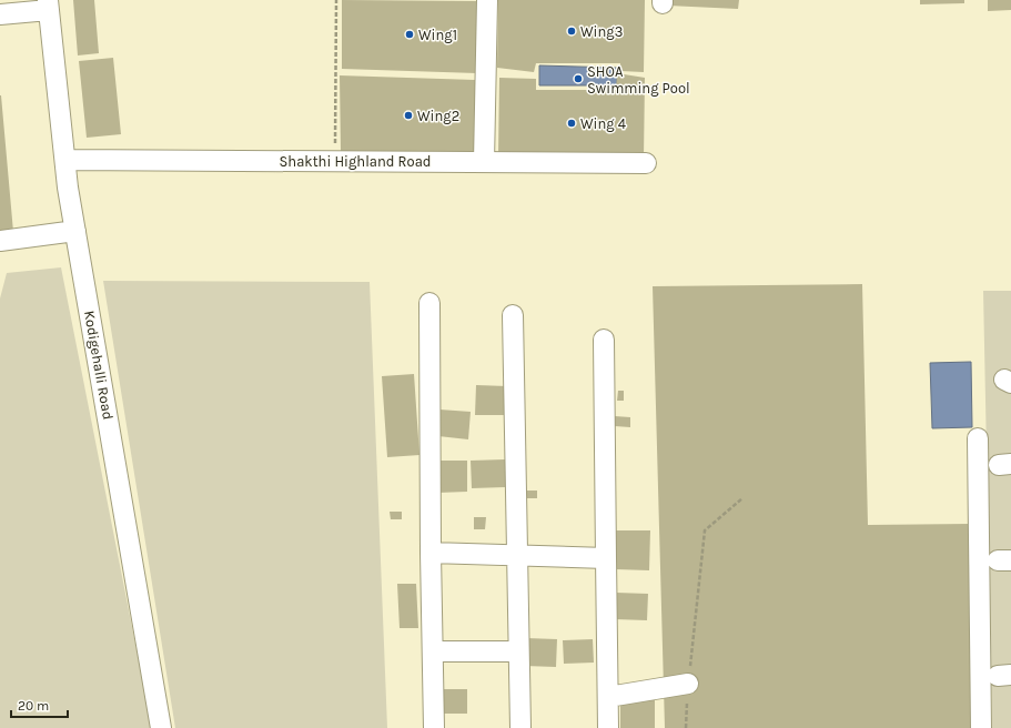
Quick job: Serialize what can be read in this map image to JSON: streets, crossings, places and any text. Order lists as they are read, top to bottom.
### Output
{
  "streets": {
    "street": ["Shakthi Highland Road", "Kodigehalli Road"]
  },
  "crossings": [
    ["Shakthi Highland Road", "Kodigehalli Road"]
  ],
  "places": [
    "Wing3",
    "Wing1",
    "SHOA Swimming Pool",
    "Wing2",
    "Wing 4"
  ],
  "scale_bar": "20 m"
}
